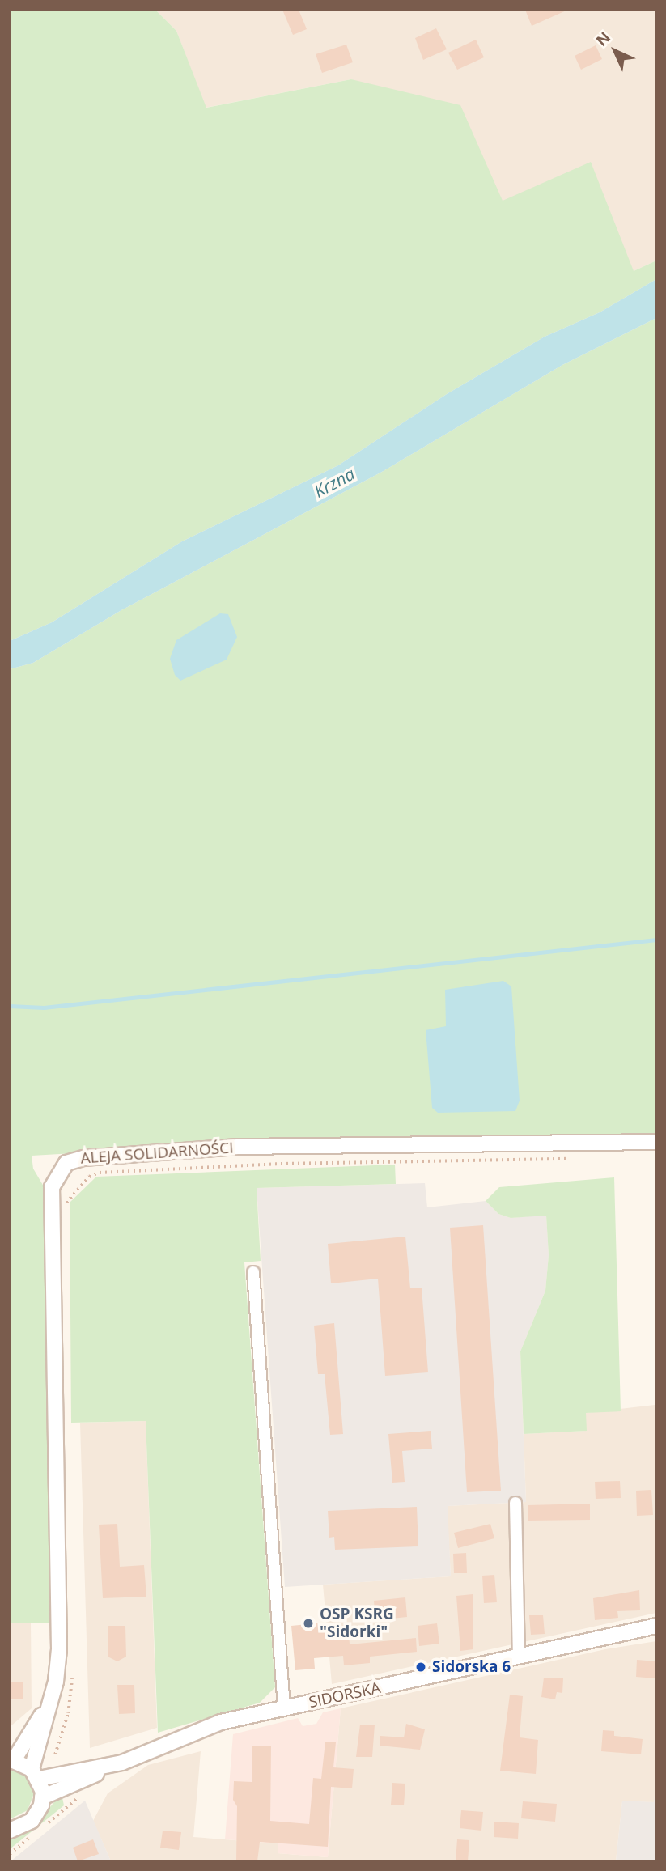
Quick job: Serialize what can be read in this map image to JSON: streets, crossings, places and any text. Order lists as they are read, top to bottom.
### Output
{
  "streets": {
    "street": ["ALEJA SOLIDARNOŚCI", "SIDORSKA"]
  },
  "water": ["Krzna"],
  "places": ["OSP KSRG \"Sidorki\"", "Sidorska 6"],
  "north": "top left"
}
